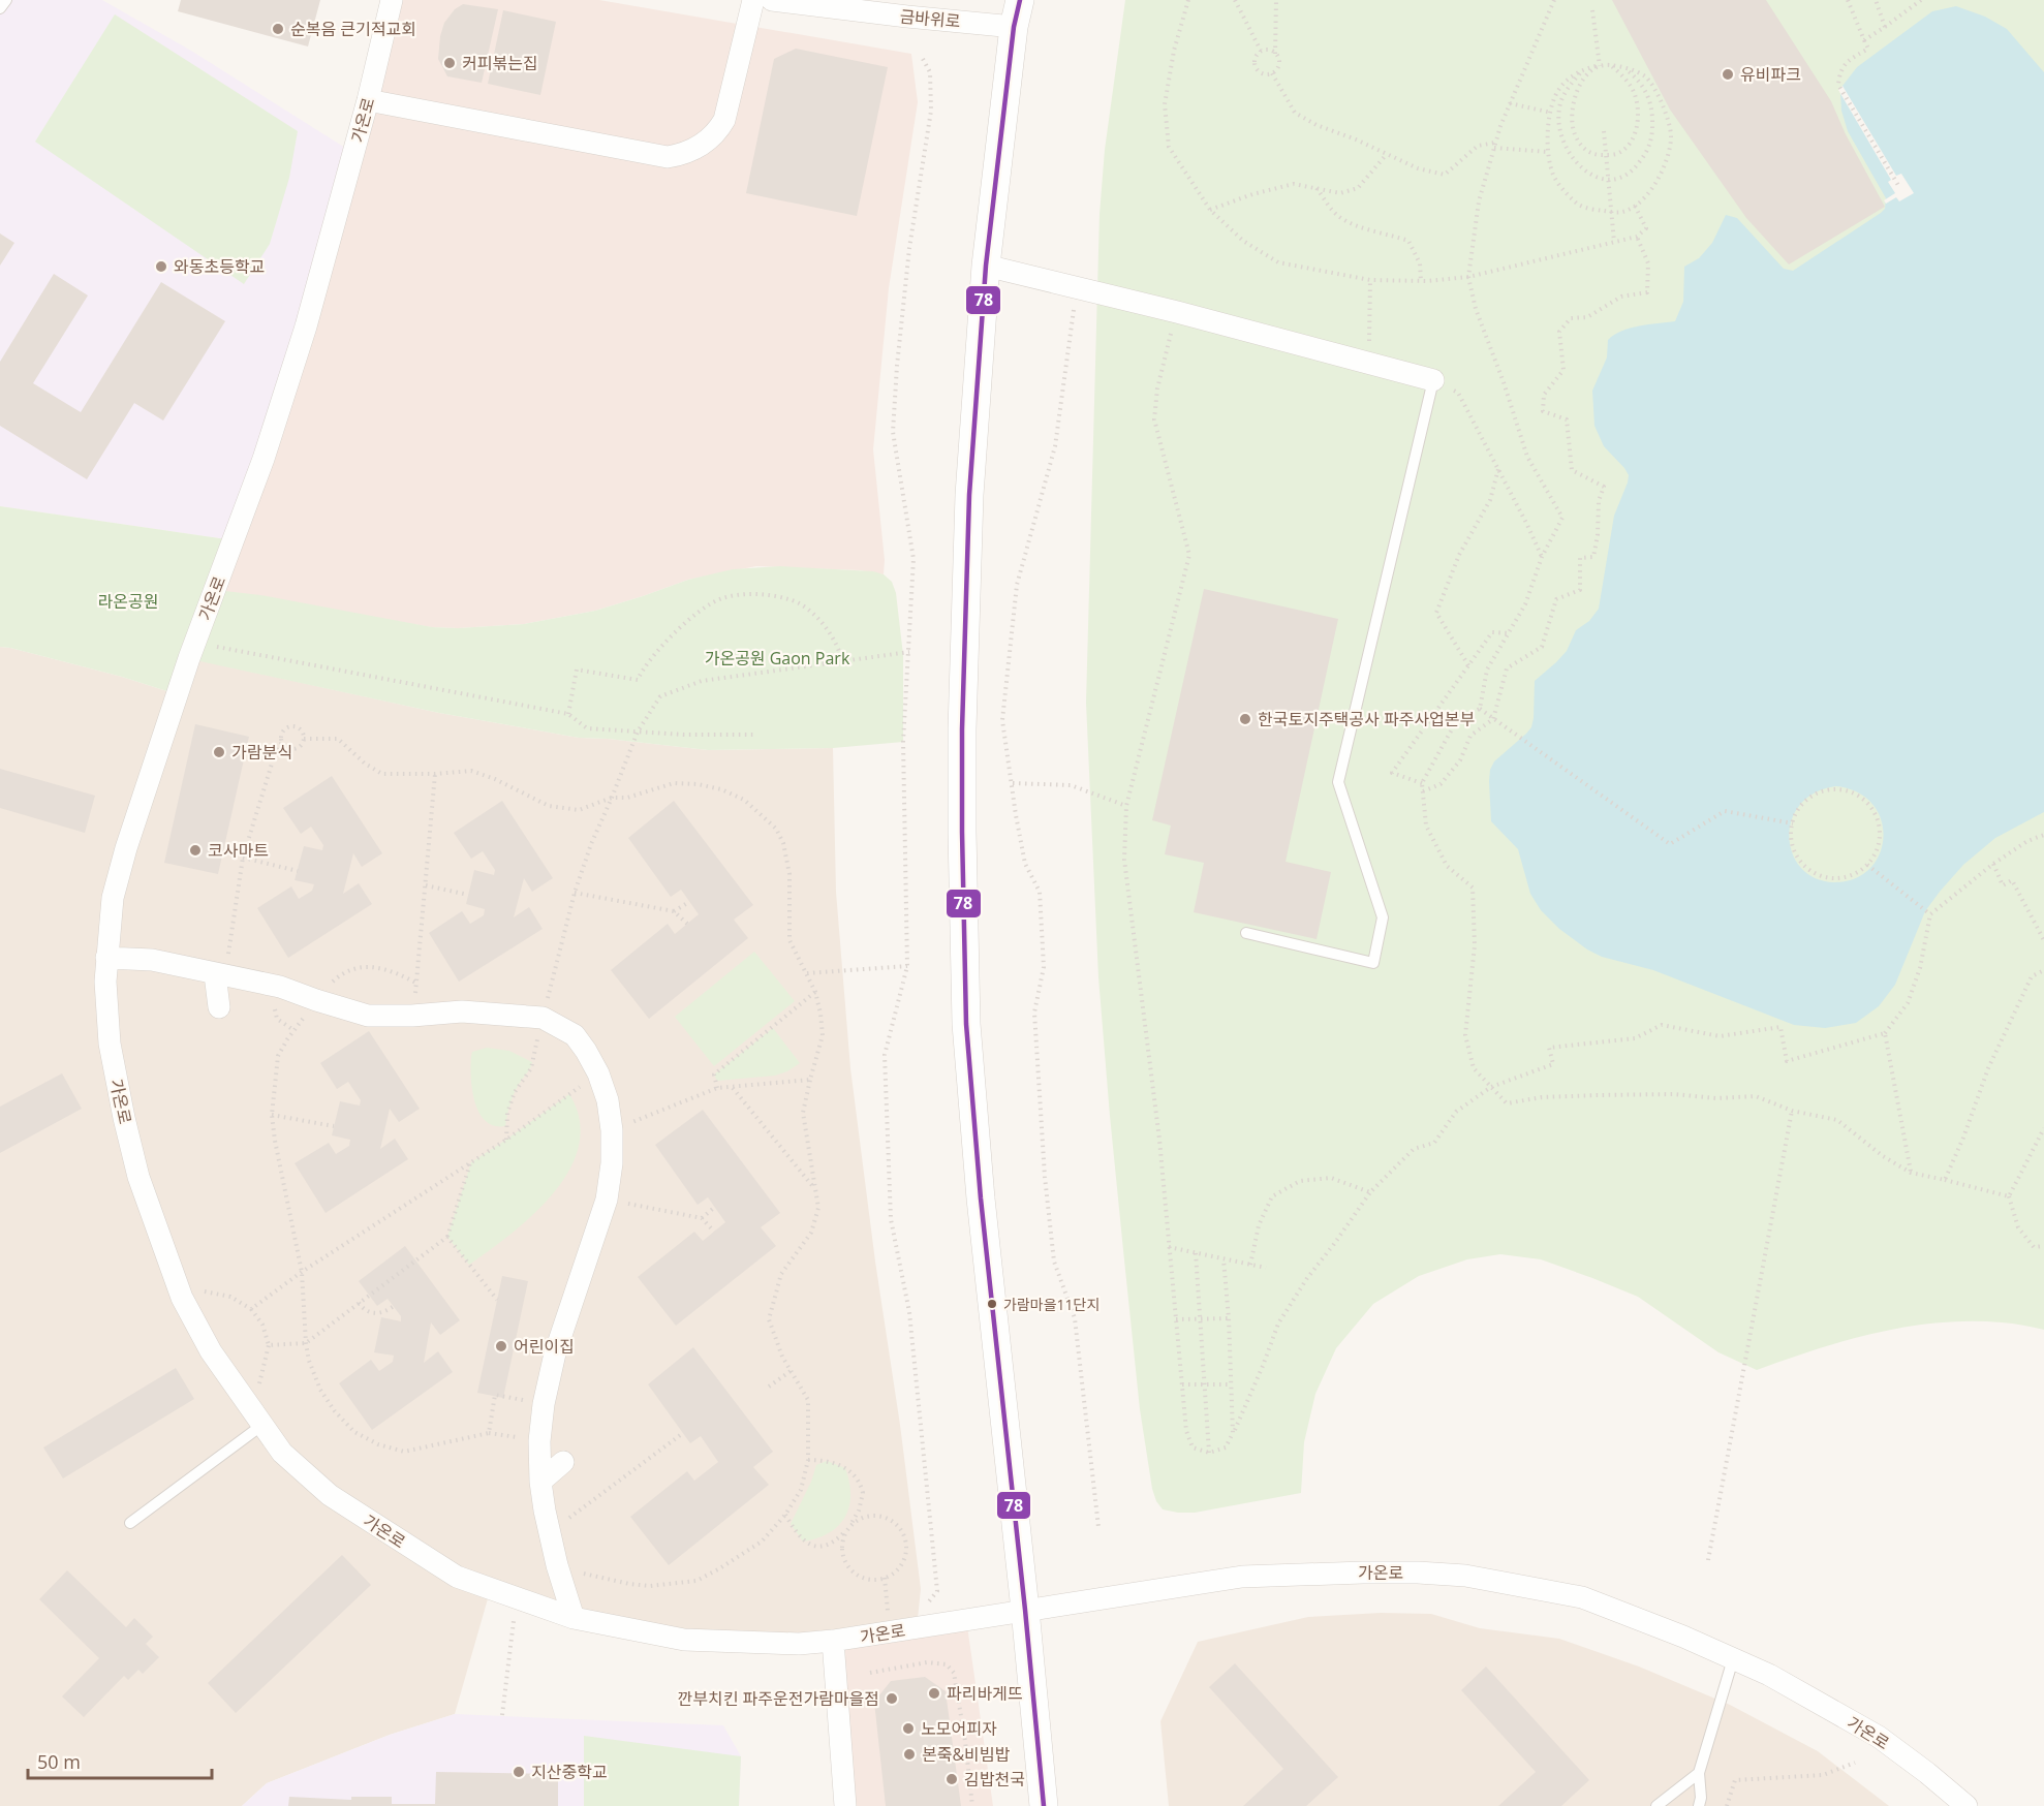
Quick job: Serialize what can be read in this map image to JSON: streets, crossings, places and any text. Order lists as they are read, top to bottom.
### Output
{
  "streets": {
    "street": ["금바위로", "가온로"]
  },
  "parks": ["라온공원", "가온공원 Gaon Park"],
  "places": [
    "순복음 큰기적교회",
    "커피볶는집",
    "유비파크",
    "와동초등학교",
    "한국토지주택공사 파주사업본부",
    "가람분식",
    "코사마트",
    "가람마을11단지",
    "어린이집",
    "파리바게뜨",
    "깐부치킨 파주운전가람마을점",
    "노모어피자",
    "본죽&비빔밥",
    "지산중학교",
    "김밥천국"
  ],
  "lines": ["transit line 78"],
  "scale_bar": "50 m"
}
